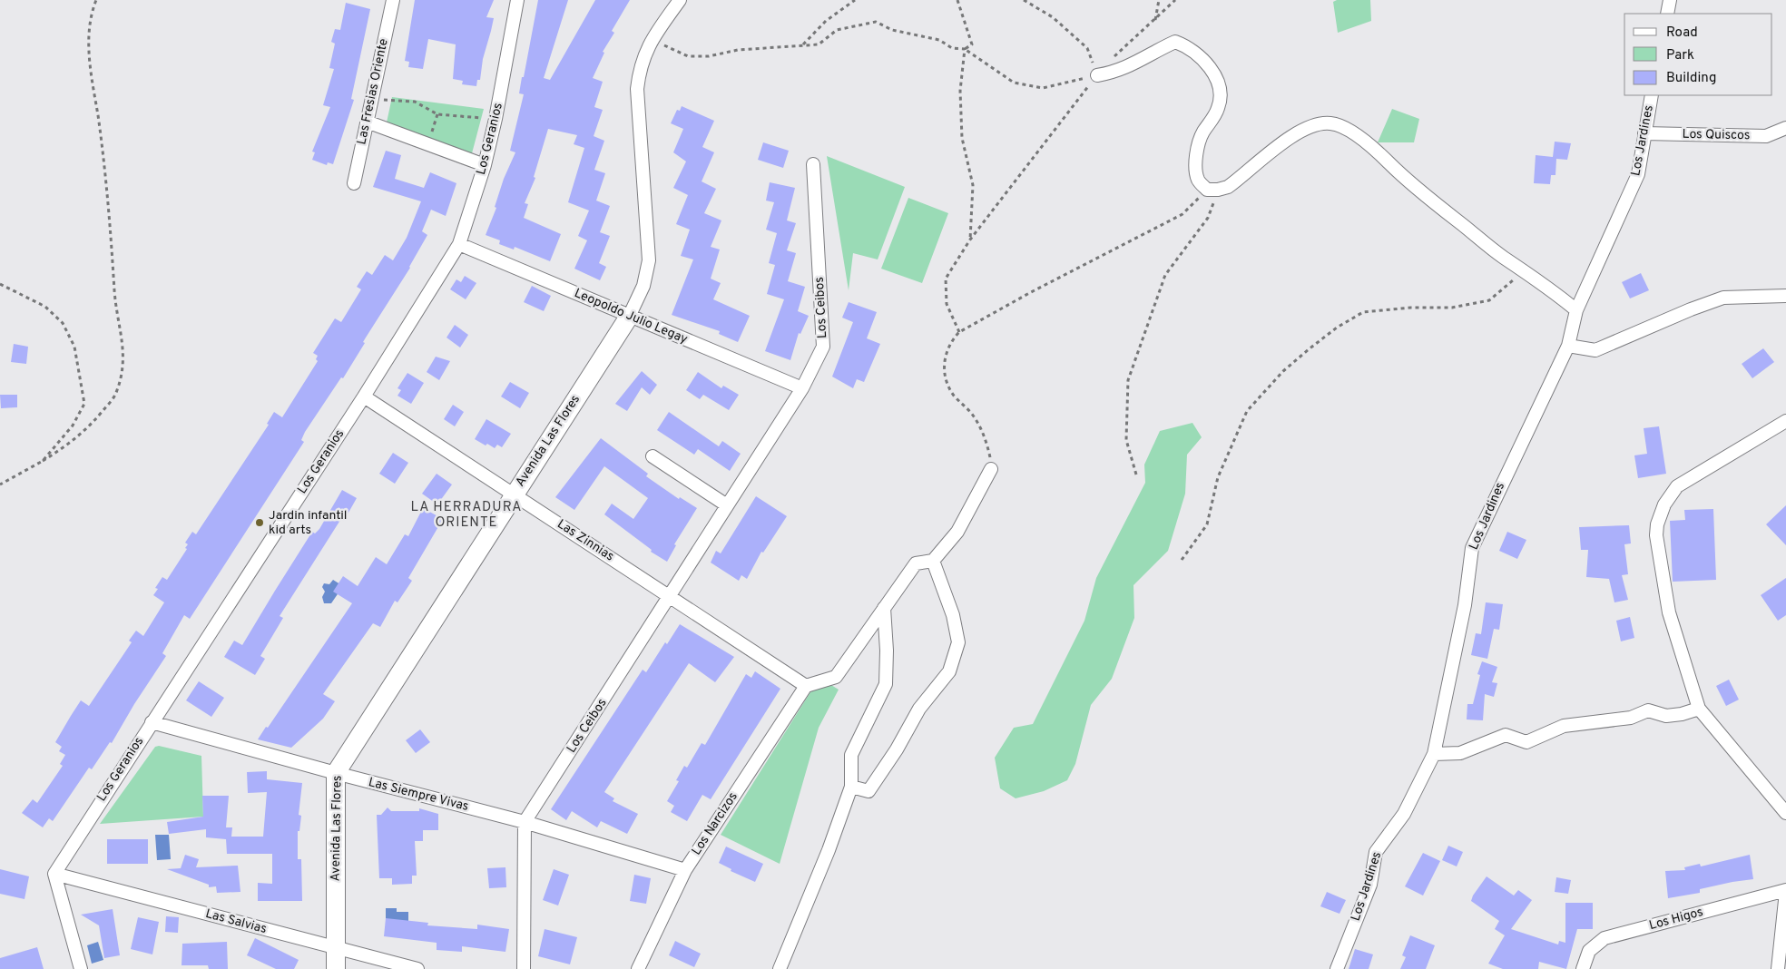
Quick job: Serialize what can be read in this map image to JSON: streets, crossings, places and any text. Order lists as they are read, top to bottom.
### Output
{
  "streets": {
    "street": [
      "Las Fresias Oriente",
      "Los Quiscos",
      "Los Geranios",
      "Los Jardines",
      "Los Ceibos",
      "Leopoldo Julio Legay",
      "Avenida Las Flores",
      "Las Zinnias",
      "Las Siempre Vivas",
      "Los Narcizos",
      "Los Higos",
      "Las Salvias"
    ]
  },
  "crossings": [
    ["Los Quiscos", "Los Jardines"],
    ["Los Geranios", "Leopoldo Julio Legay"],
    ["Los Geranios", "Las Zinnias"],
    ["Los Geranios", "Las Siempre Vivas"],
    ["Los Geranios", "Las Salvias"],
    ["Los Ceibos", "Leopoldo Julio Legay"],
    ["Los Ceibos", "Las Zinnias"],
    ["Los Ceibos", "Las Siempre Vivas"],
    ["Leopoldo Julio Legay", "Avenida Las Flores"],
    ["Avenida Las Flores", "Las Zinnias"],
    ["Avenida Las Flores", "Las Siempre Vivas"],
    ["Avenida Las Flores", "Las Salvias"],
    ["Las Zinnias", "Los Narcizos"],
    ["Las Siempre Vivas", "Los Narcizos"]
  ],
  "districts": ["LA HERRADURA ORIENTE"],
  "places": ["Jardin infantil kid arts"],
  "legend": ["Road", "Park", "Building"]
}
